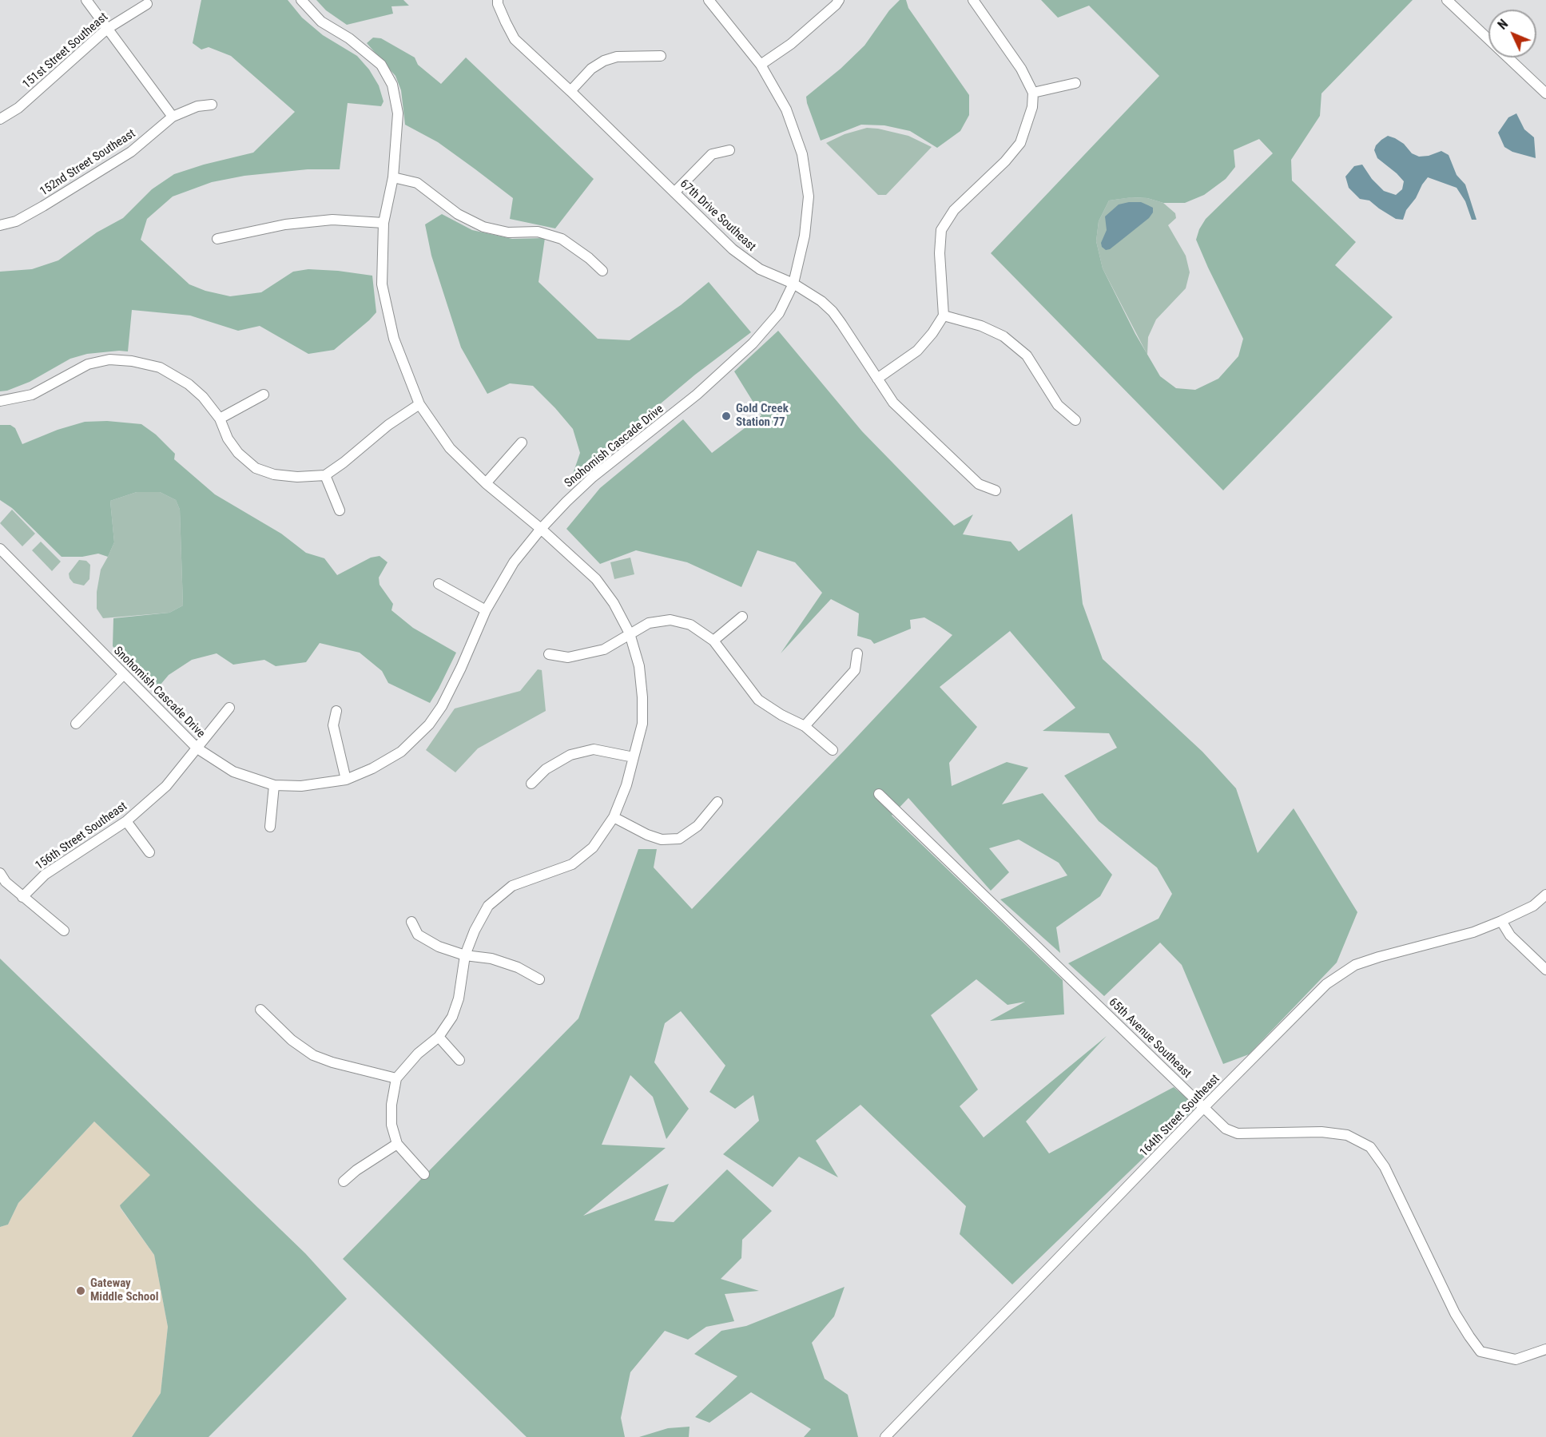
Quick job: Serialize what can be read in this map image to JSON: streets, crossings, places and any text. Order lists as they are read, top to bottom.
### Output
{
  "streets": {
    "street": [
      "151st Street Southeast",
      "152nd Street Southeast",
      "67th Drive Southeast",
      "Snohomish Cascade Drive",
      "156th Street Southeast",
      "65th Avenue Southeast",
      "164th Street Southeast"
    ]
  },
  "crossings": [
    ["67th Drive Southeast", "Snohomish Cascade Drive"],
    ["Snohomish Cascade Drive", "156th Street Southeast"],
    ["65th Avenue Southeast", "164th Street Southeast"]
  ],
  "places": ["Gold Creek Station 77", "Gateway Middle School"],
  "north": "top left"
}
